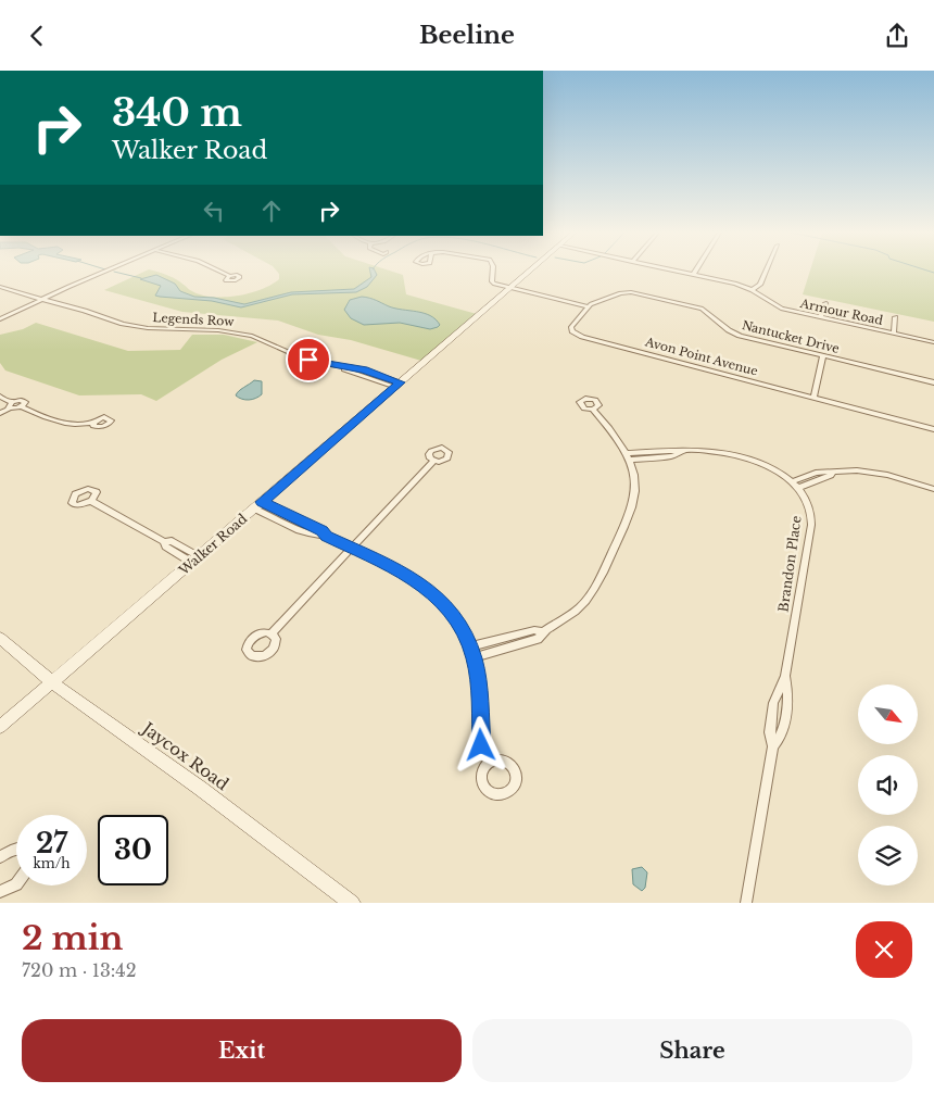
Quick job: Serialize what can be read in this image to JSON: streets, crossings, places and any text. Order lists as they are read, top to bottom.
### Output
{
  "streets": {
    "street": [
      "Armour Road",
      "Legends Row",
      "Nantucket Drive",
      "Avon Point Avenue",
      "Walker Road",
      "Brandon Place",
      "Jaycox Road"
    ]
  },
  "crossings": [
    ["Legends Row", "Walker Road"],
    ["Nantucket Drive", "Avon Point Avenue"],
    ["Walker Road", "Jaycox Road"]
  ],
  "north": "bottom right",
  "page": {
    "header": "Beeline",
    "turn": ["340 m", "Walker Road"],
    "speed": "27 km/h",
    "limit": "30",
    "heading": ["2 min", "720 m · 13:42"],
    "buttons": ["Exit", "Share"]
  }
}
